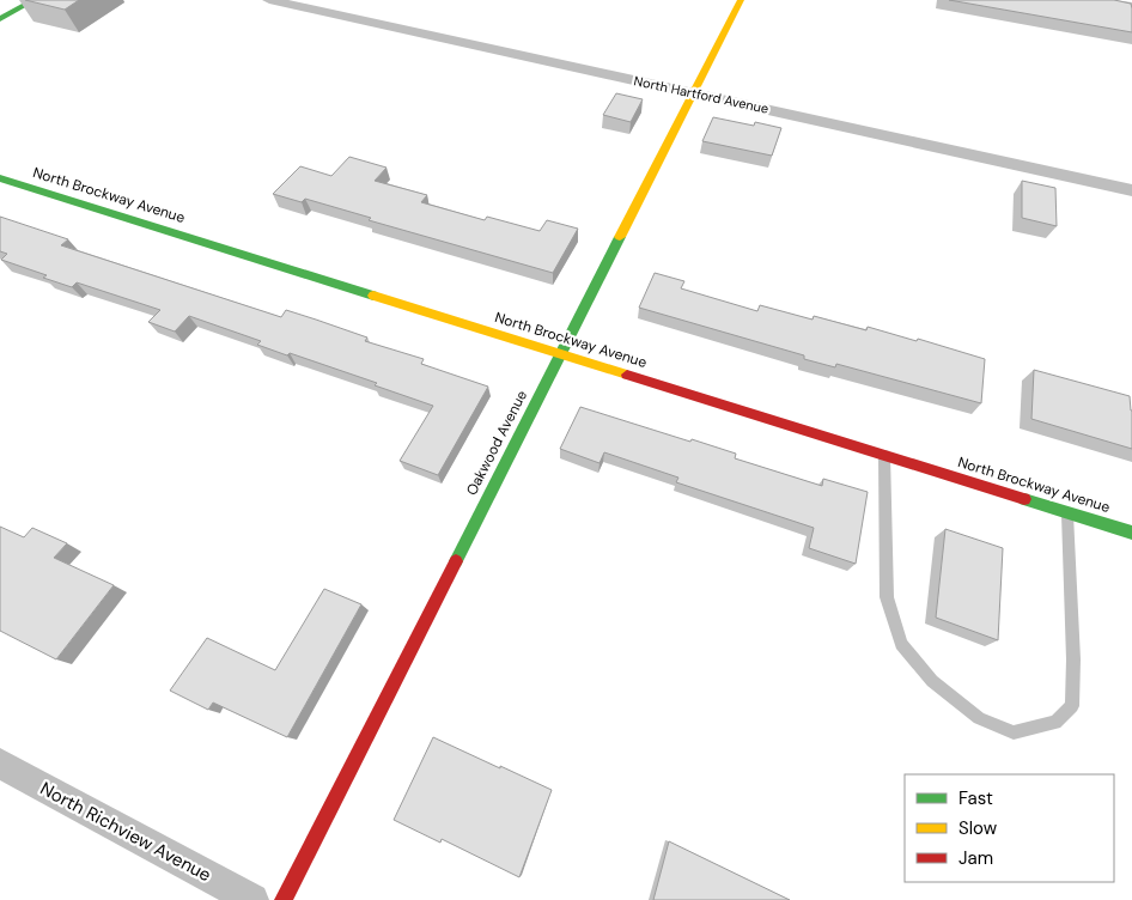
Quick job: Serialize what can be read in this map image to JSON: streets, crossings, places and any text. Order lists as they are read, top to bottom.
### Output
{
  "streets": {
    "street": [
      "North Hartford Avenue",
      "North Brockway Avenue",
      "Oakwood Avenue",
      "North Richview Avenue"
    ]
  },
  "crossings": [
    ["North Hartford Avenue", "Oakwood Avenue"],
    ["North Brockway Avenue", "Oakwood Avenue"]
  ],
  "legend": ["Fast", "Slow", "Jam"]
}
